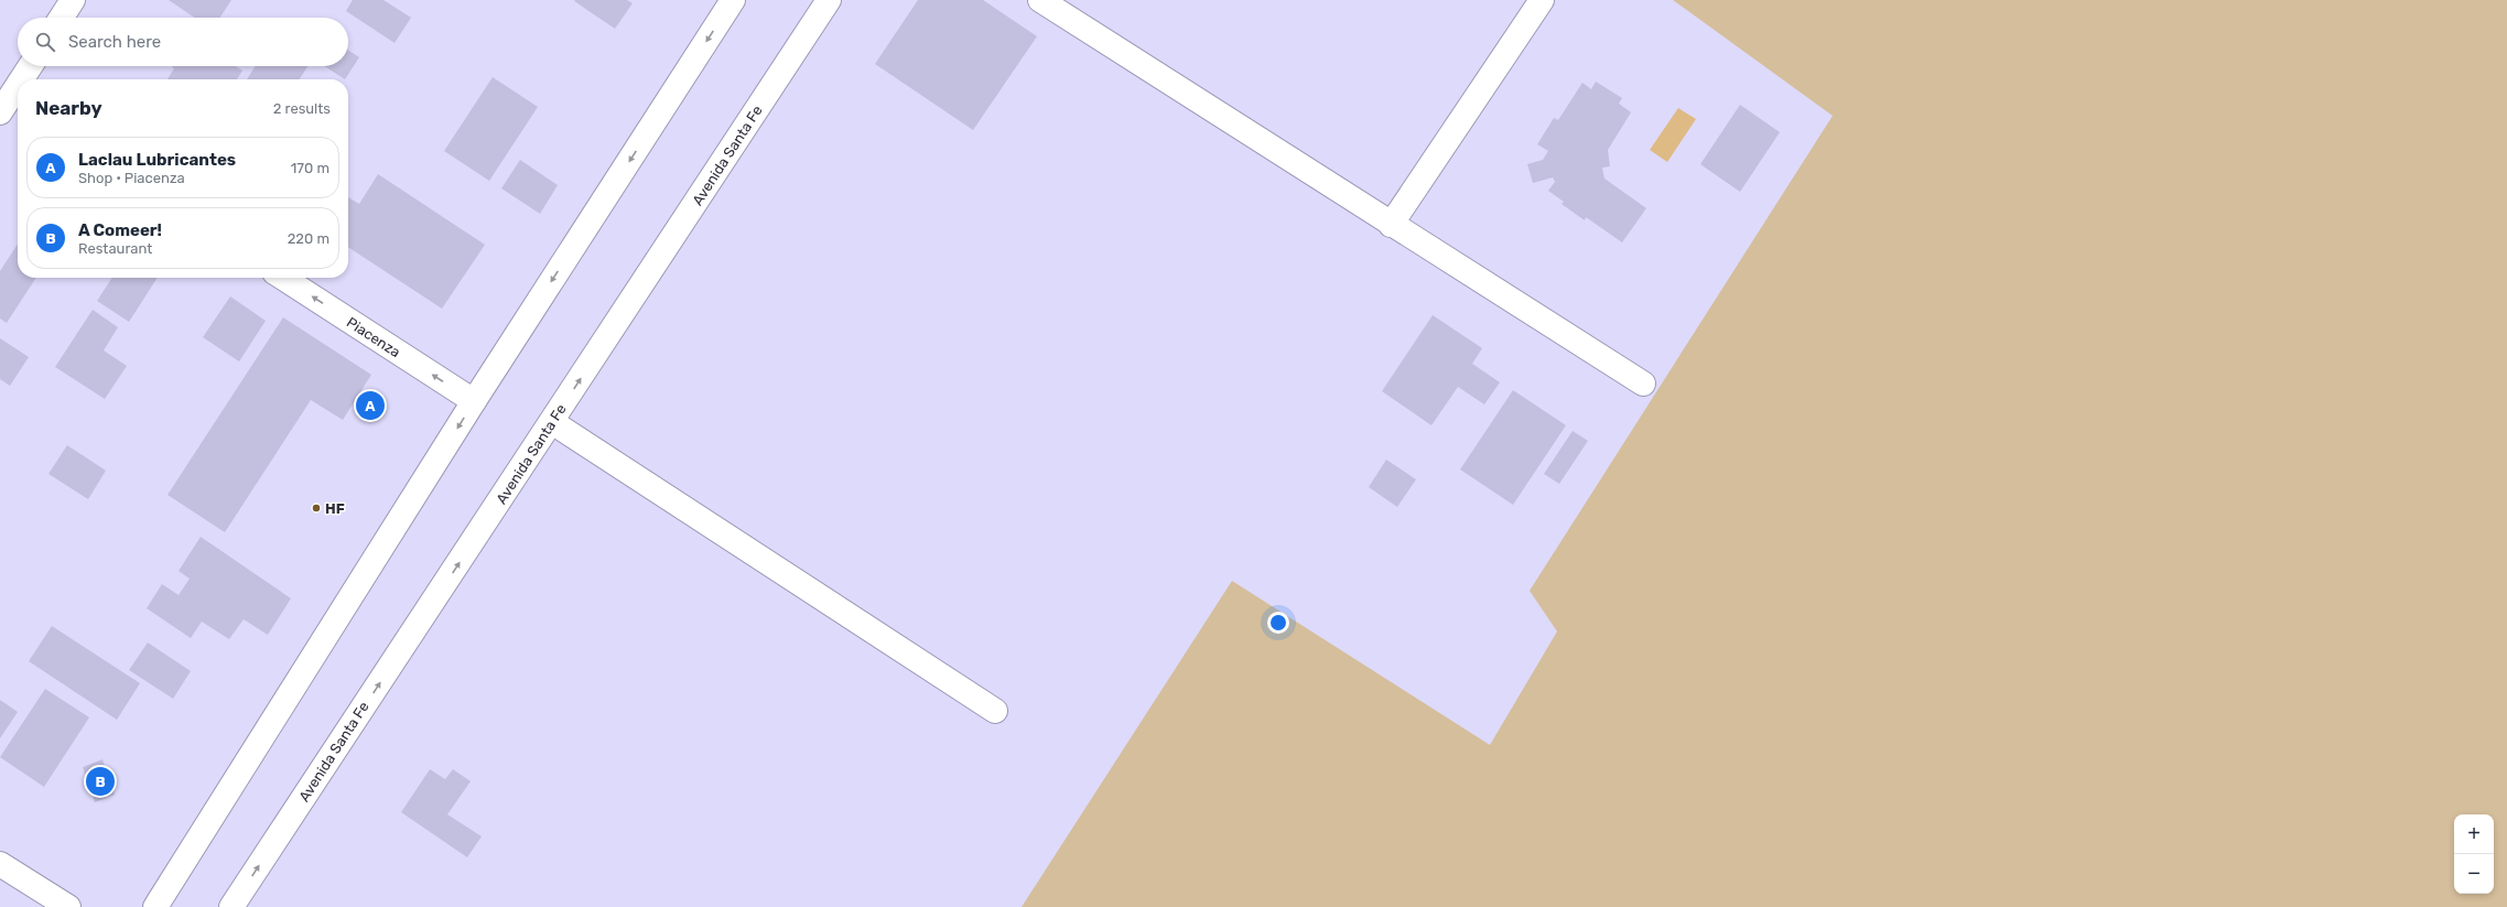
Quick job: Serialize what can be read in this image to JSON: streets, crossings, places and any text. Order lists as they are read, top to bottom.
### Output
{
  "streets": {
    "main road": ["Avenida Santa Fe", "Piacenza"]
  },
  "one_way": ["Piacenza"],
  "places": ["HF"],
  "page": {
    "search": "Search here",
    "heading": ["Nearby", "2 results"],
    "list": [
      {
        "mark": "A",
        "name": "Laclau Lubricantes",
        "note": "Shop · Piacenza",
        "value": "170 m"
      },
      {
        "mark": "B",
        "name": "A Comeer!",
        "note": "Restaurant",
        "value": "220 m"
      }
    ],
    "pins": ["A", "B"],
    "map_buttons": ["+", "−"]
  }
}
